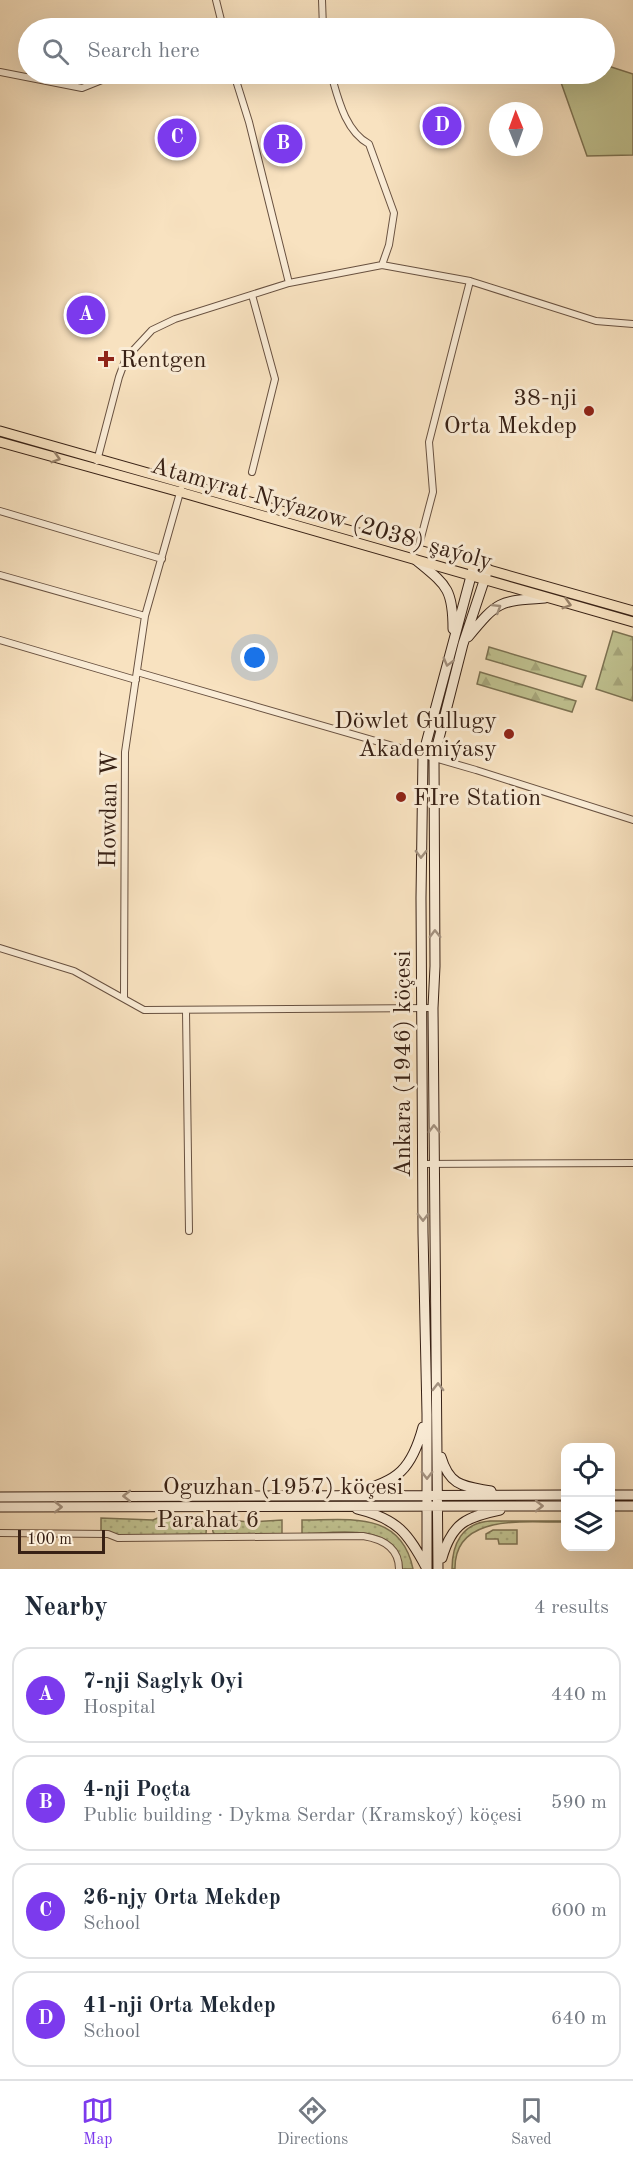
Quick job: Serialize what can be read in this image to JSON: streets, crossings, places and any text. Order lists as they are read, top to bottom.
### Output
{
  "streets": {
    "main road": ["Atamyrat Nyýazow (2038) şaýoly", "Ankara (1946) köçesi", "Oguzhan (1957) köçesi"],
    "street": ["Howdan W", "Parahat 6"]
  },
  "crossings": [
    ["Atamyrat Nyýazow (2038) şaýoly", "Howdan W"],
    ["Atamyrat Nyýazow (2038) şaýoly", "Ankara (1946) köçesi"],
    ["Ankara (1946) köçesi", "Oguzhan (1957) köçesi"]
  ],
  "places": {
    "health": ["Rentgen"],
    "other": ["38-nji Orta Mekdep", "Döwlet Gullugy Akademiýasy", "FIre Station"]
  },
  "scale_bar": "100 m",
  "north": "top",
  "page": {
    "search": "Search here",
    "pins": [
      "D",
      "C",
      "B",
      "A"
    ],
    "scale": "100 m",
    "heading": ["Nearby", "4 results"],
    "list": [
      {
        "mark": "A",
        "name": "7-nji Saglyk Oyi",
        "note": "Hospital",
        "value": "440 m"
      },
      {
        "mark": "B",
        "name": "4-nji Poçta",
        "note": "Public building · Dykma Serdar (Kramskoý) köçesi",
        "value": "590 m"
      },
      {
        "mark": "C",
        "name": "26-njy Orta Mekdep",
        "note": "School",
        "value": "600 m"
      },
      {
        "mark": "D",
        "name": "41-nji Orta Mekdep",
        "note": "School",
        "value": "640 m"
      }
    ],
    "nav": ["Map", "Directions", "Saved"]
  }
}
